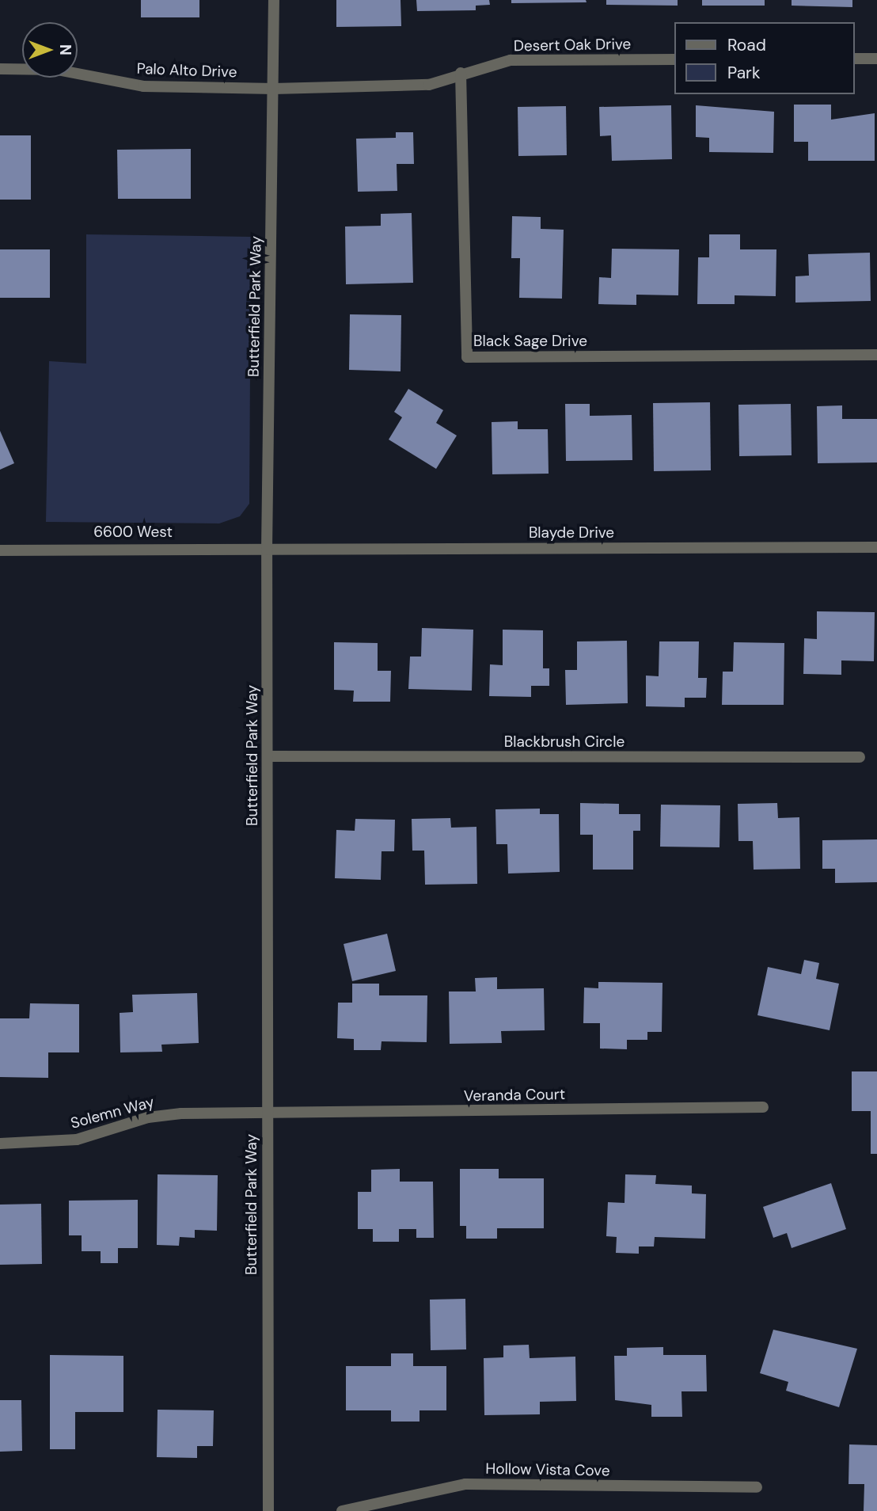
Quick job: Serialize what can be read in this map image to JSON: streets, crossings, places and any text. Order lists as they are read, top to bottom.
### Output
{
  "streets": {
    "street": [
      "Desert Oak Drive",
      "Palo Alto Drive",
      "Butterfield Park Way",
      "Black Sage Drive",
      "6600 West",
      "Blayde Drive",
      "Blackbrush Circle",
      "Veranda Court",
      "Solemn Way",
      "Hollow Vista Cove"
    ]
  },
  "crossings": [
    ["Desert Oak Drive", "Palo Alto Drive"],
    ["Desert Oak Drive", "Butterfield Park Way"],
    ["Desert Oak Drive", "Black Sage Drive"],
    ["Palo Alto Drive", "Butterfield Park Way"],
    ["Butterfield Park Way", "6600 West"],
    ["Butterfield Park Way", "Blayde Drive"],
    ["Butterfield Park Way", "Blackbrush Circle"],
    ["Butterfield Park Way", "Veranda Court"],
    ["Butterfield Park Way", "Solemn Way"],
    ["6600 West", "Blayde Drive"],
    ["Veranda Court", "Solemn Way"]
  ],
  "legend": ["Road", "Park"],
  "north": "right"
}
